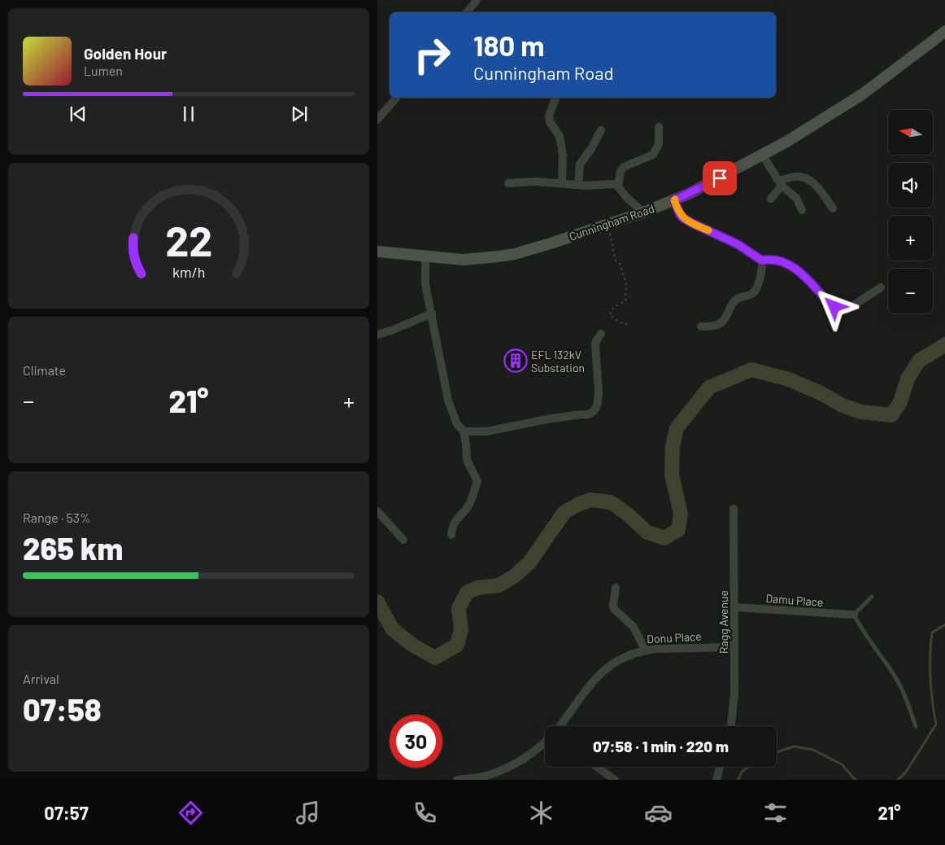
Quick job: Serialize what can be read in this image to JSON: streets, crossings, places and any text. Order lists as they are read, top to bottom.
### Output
{
  "streets": {
    "main road": ["Cunningham Road"],
    "street": ["Damu Place", "Ragg Avenue", "Donu Place"]
  },
  "crossings": [
    ["Damu Place", "Ragg Avenue"],
    ["Ragg Avenue", "Donu Place"]
  ],
  "places": {
    "building": ["EFL 132kV Substation"]
  },
  "north": "left",
  "page": {
    "turn": ["180 m", "Cunningham Road"],
    "song": ["Golden Hour", "Lumen"],
    "map_buttons": ["+", "−"],
    "tile": [
      "Climate",
      ["Range · 53%", "265 km"],
      ["Arrival", "07:58"]
    ],
    "heat": ["−", "21°", "+"],
    "limit": "30",
    "trip": "07:58 · 1 min · 220 m",
    "tabs": ["07:57", "21°"],
    "gauge": ["22", "km/h"]
  }
}
